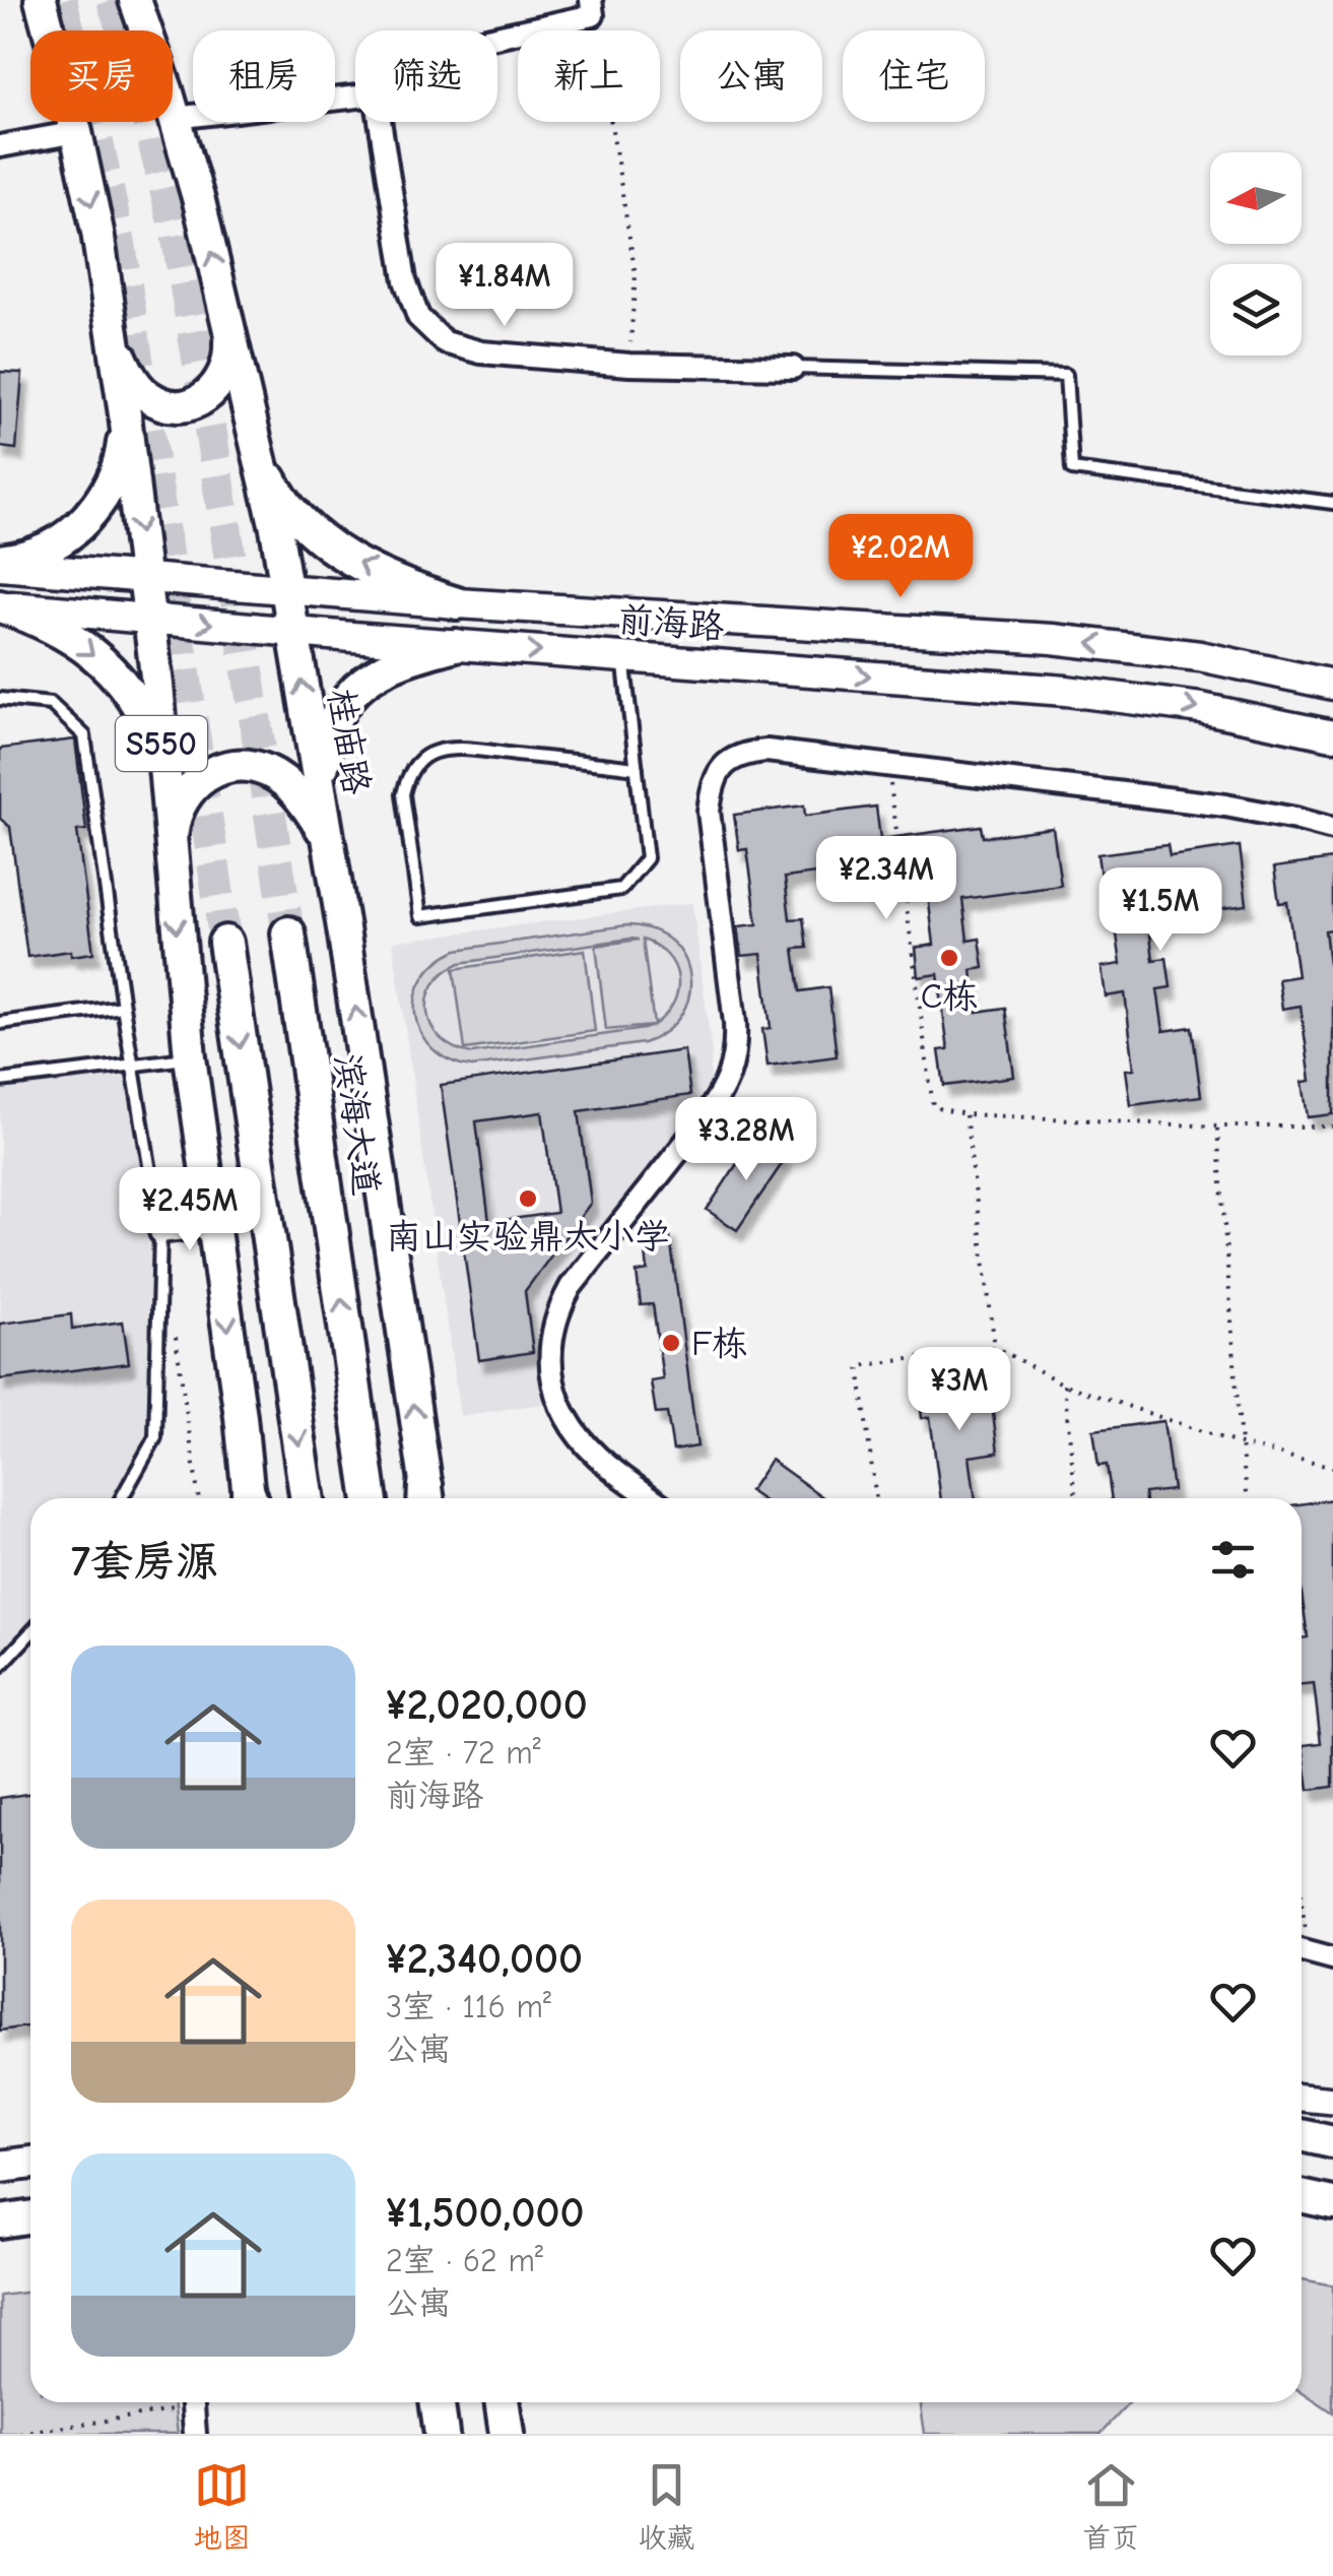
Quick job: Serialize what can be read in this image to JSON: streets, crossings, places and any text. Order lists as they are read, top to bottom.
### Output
{
  "streets": {
    "highway": ["滨海大道"],
    "main road": ["前海路", "桂庙路", "S550"]
  },
  "crossings": [
    ["前海路", "桂庙路"],
    ["前海路", "S550"]
  ],
  "places": ["C栋", "南山实验鼎太小学", "F栋"],
  "north": "left",
  "page": {
    "chip": [
      "买房",
      "租房",
      "筛选",
      "新上",
      "公寓",
      "住宅"
    ],
    "price": [
      "¥1.84M",
      "¥2.02M",
      "¥2.34M",
      "¥1.5M",
      "¥3.28M",
      "¥2.45M",
      "¥3M"
    ],
    "heading": "7套房源",
    "list": [
      {
        "name": "¥2,020,000",
        "note": "2室 · 72 m² · 前海路"
      },
      {
        "name": "¥2,340,000",
        "note": "3室 · 116 m² · 公寓"
      },
      {
        "name": "¥1,500,000",
        "note": "2室 · 62 m² · 公寓"
      }
    ],
    "tabs": ["地图", "收藏", "首页"]
  }
}
